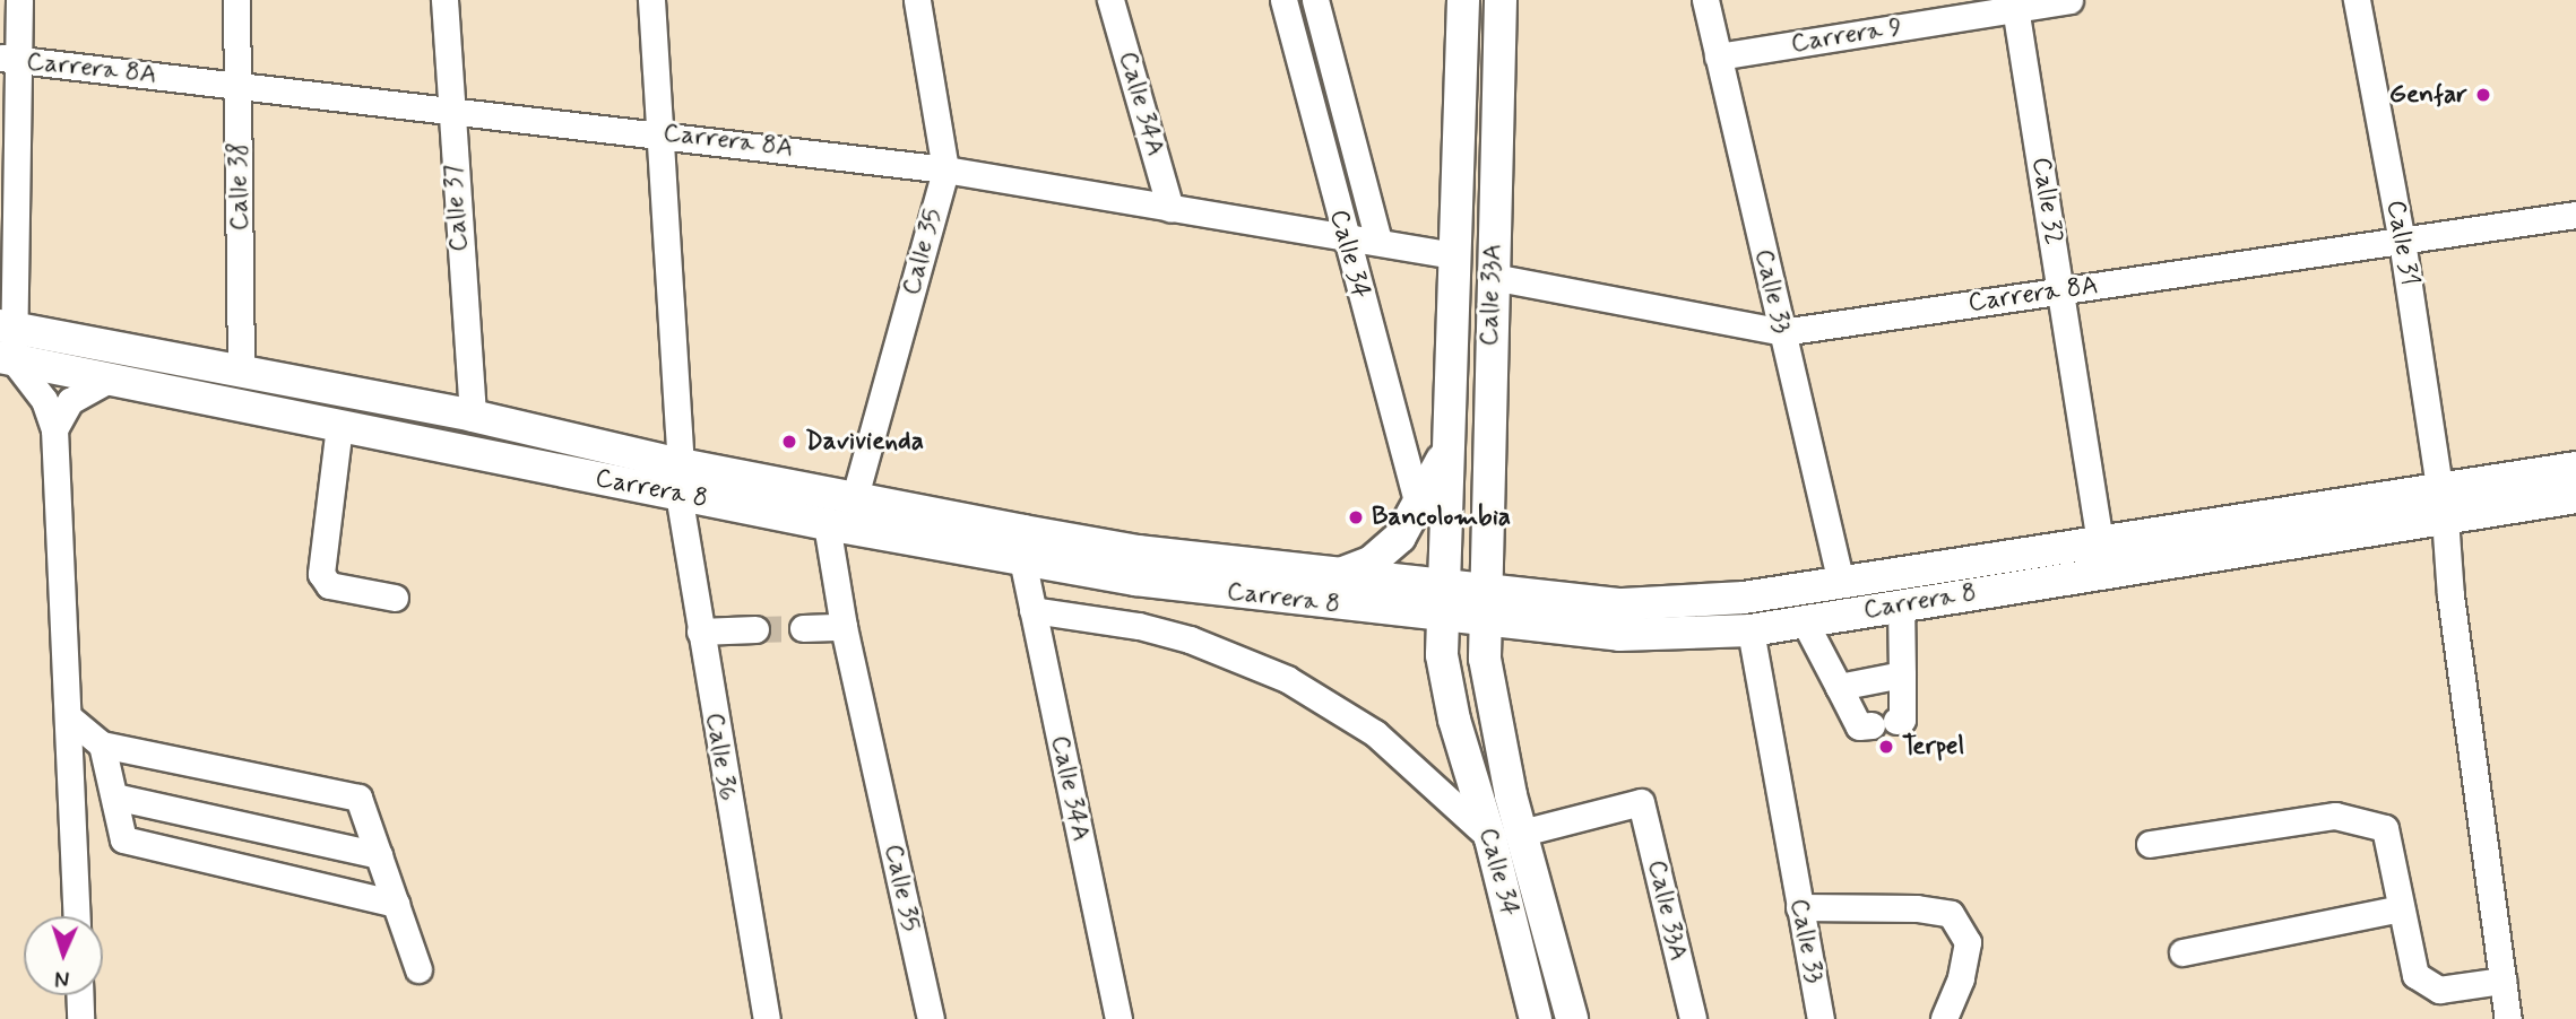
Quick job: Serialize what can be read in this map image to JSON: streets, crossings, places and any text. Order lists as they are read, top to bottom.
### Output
{
  "streets": {
    "main road": ["Calle 34", "Calle 33A", "Carrera 8"],
    "street": [
      "Carrera 9",
      "Carrera 8A",
      "Calle 34A",
      "Calle 38",
      "Calle 32",
      "Calle 37",
      "Calle 31",
      "Calle 35",
      "Calle 33",
      "Calle 36"
    ]
  },
  "crossings": [
    ["Carrera 9", "Calle 32"],
    ["Carrera 9", "Calle 33"],
    ["Carrera 8A", "Calle 34A"],
    ["Carrera 8A", "Calle 38"],
    ["Carrera 8A", "Calle 32"],
    ["Carrera 8A", "Calle 37"],
    ["Carrera 8A", "Calle 31"],
    ["Carrera 8A", "Calle 35"],
    ["Carrera 8A", "Calle 34"],
    ["Carrera 8A", "Calle 33"],
    ["Carrera 8A", "Calle 33A"],
    ["Carrera 8A", "Calle 36"],
    ["Calle 34A", "Carrera 8"],
    ["Calle 38", "Carrera 8"],
    ["Calle 32", "Carrera 8"],
    ["Calle 37", "Carrera 8"],
    ["Calle 31", "Carrera 8"],
    ["Calle 35", "Carrera 8"],
    ["Calle 34", "Calle 33A"],
    ["Calle 34", "Carrera 8"],
    ["Calle 33", "Carrera 8"],
    ["Calle 33A", "Carrera 8"],
    ["Carrera 8", "Calle 36"]
  ],
  "places": [
    "Genfar",
    "Davivienda",
    "Bancolombia",
    "Terpel"
  ],
  "north": "bottom"
}
